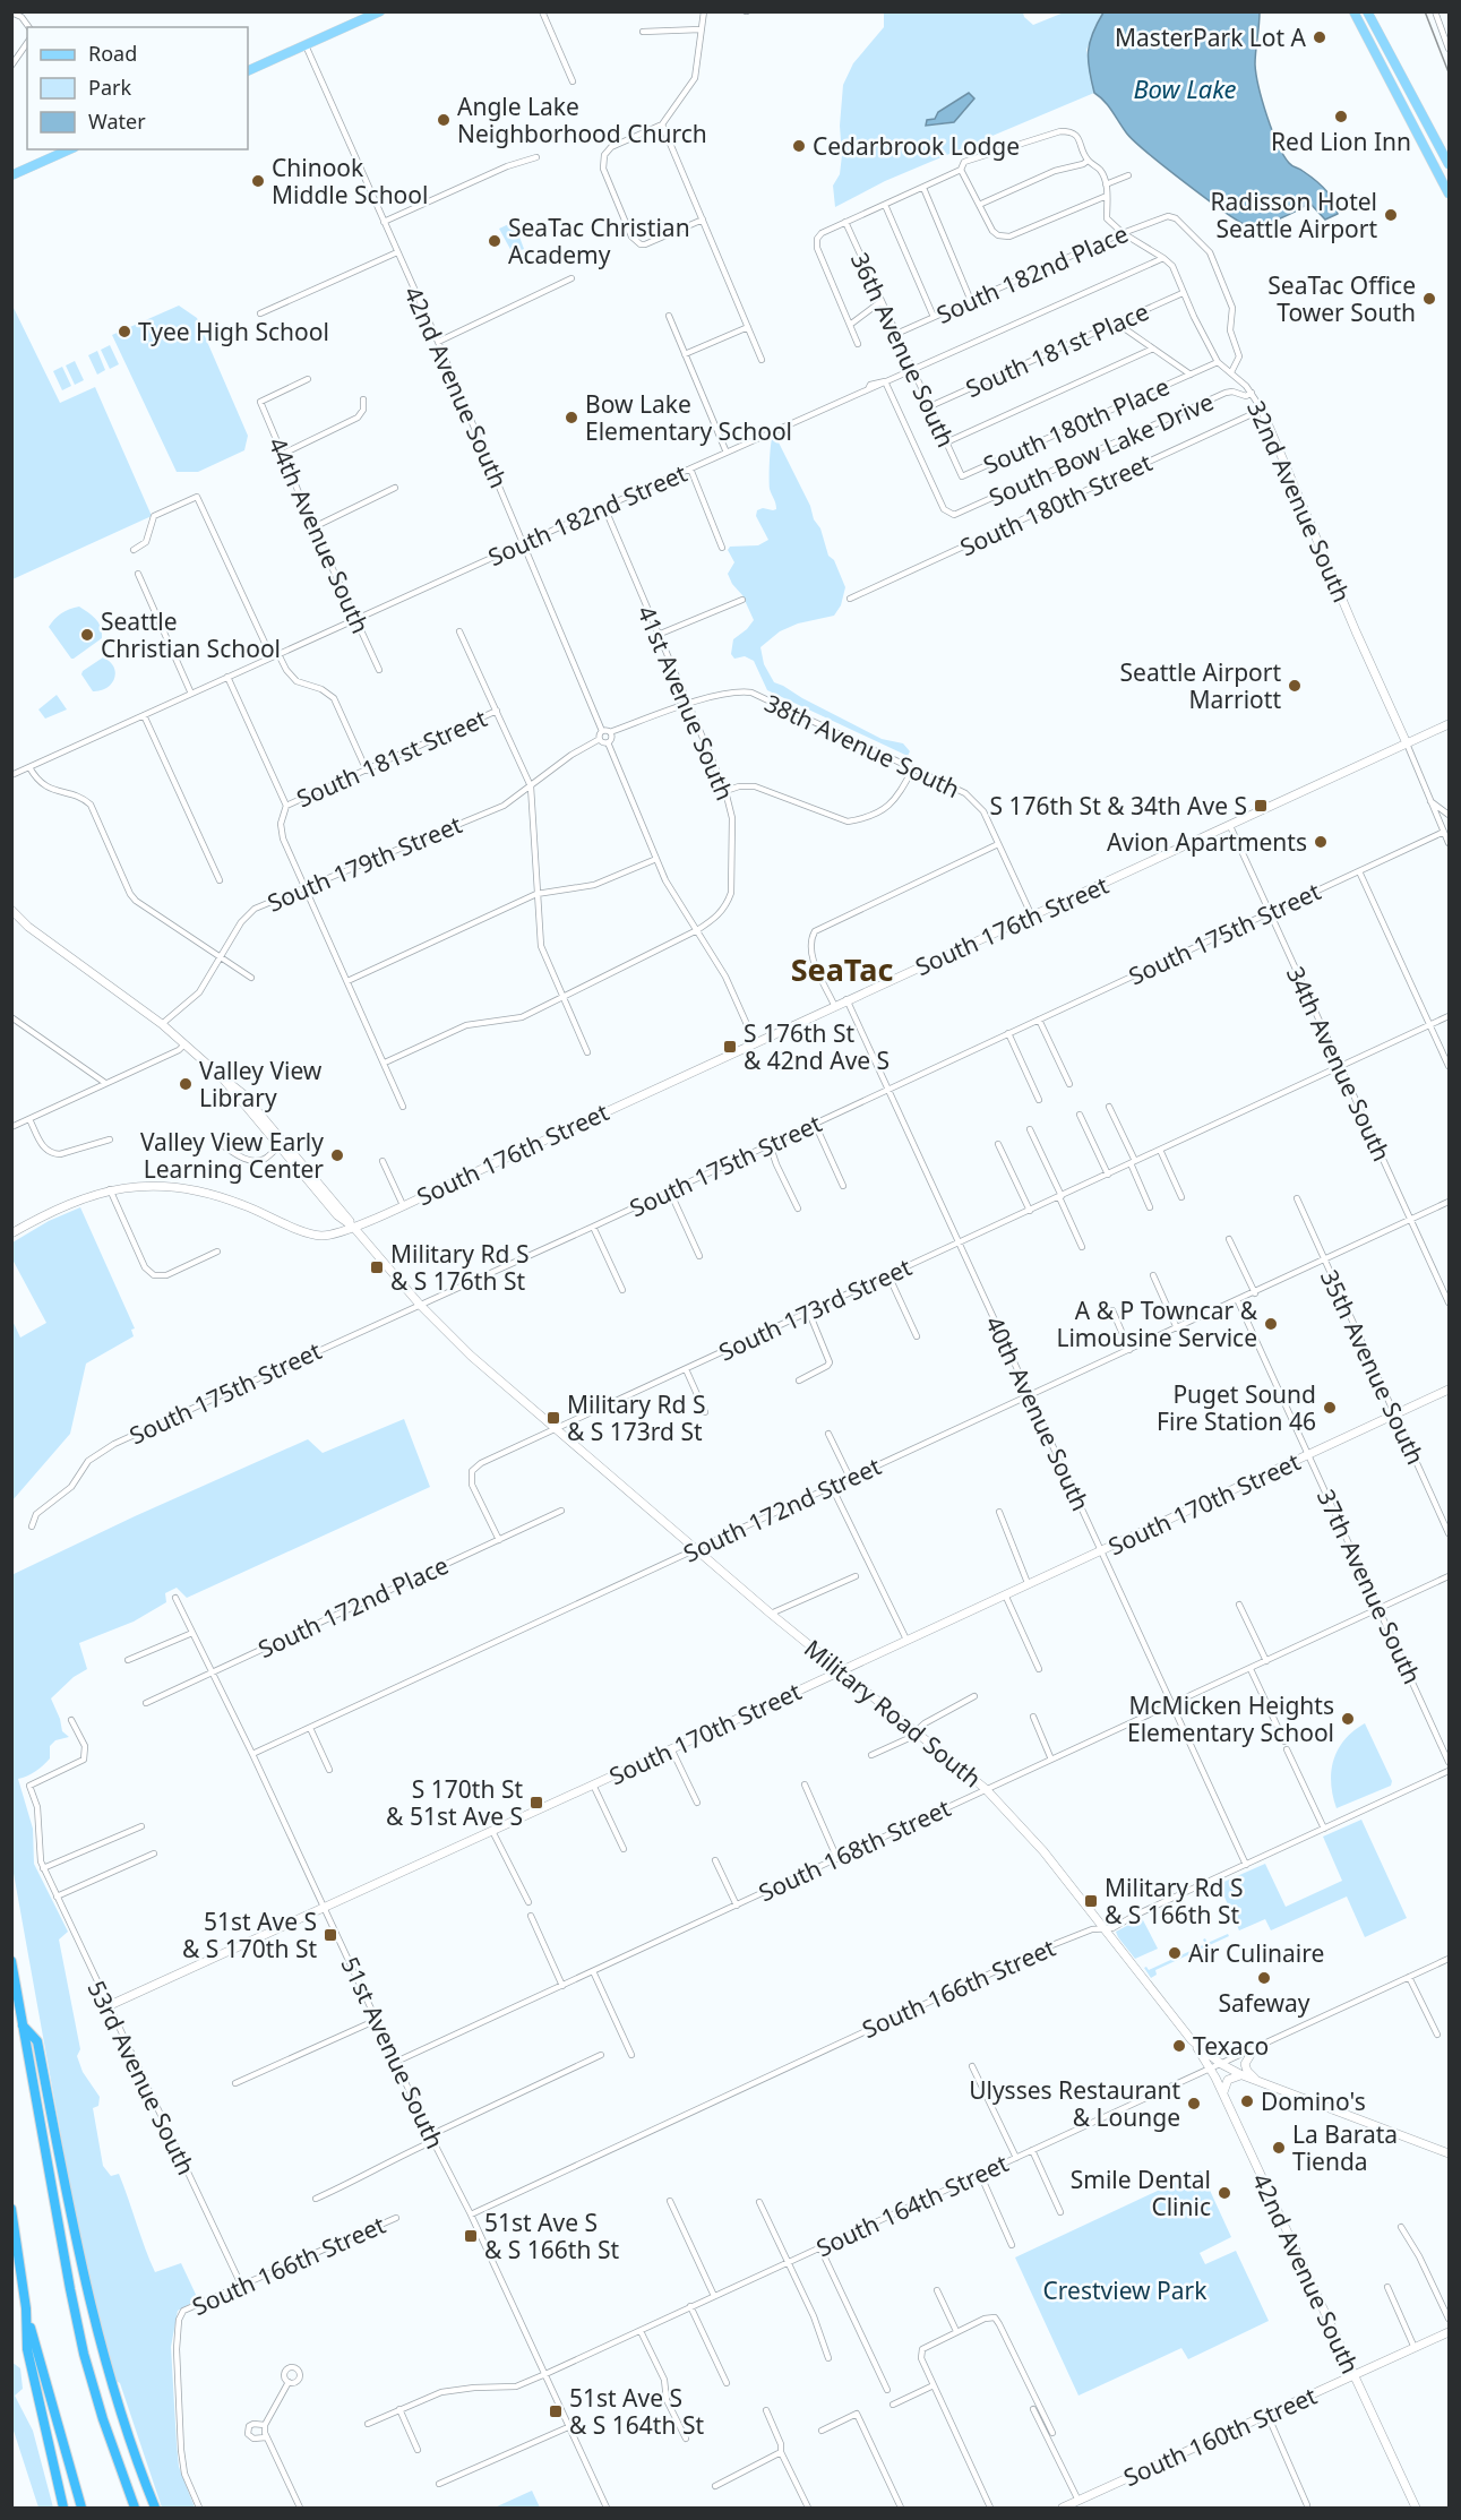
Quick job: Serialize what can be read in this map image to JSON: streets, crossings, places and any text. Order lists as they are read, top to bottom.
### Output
{
  "streets": {
    "street": [
      "South 182nd Place",
      "36th Avenue South",
      "South 181st Place",
      "42nd Avenue South",
      "South 180th Place",
      "South Bow Lake Drive",
      "32nd Avenue South",
      "South 180th Street",
      "South 182nd Street",
      "44th Avenue South",
      "41st Avenue South",
      "38th Avenue South",
      "South 181st Street",
      "South 179th Street",
      "South 176th Street",
      "South 175th Street",
      "34th Avenue South",
      "South 173rd Street",
      "35th Avenue South",
      "40th Avenue South",
      "South 170th Street",
      "South 172nd Street",
      "37th Avenue South",
      "South 172nd Place",
      "Military Road South",
      "South 168th Street",
      "South 166th Street",
      "51st Avenue South",
      "53rd Avenue South",
      "South 164th Street",
      "South 160th Street"
    ]
  },
  "crossings": [
    ["South 182nd Place", "36th Avenue South"],
    ["South 182nd Place", "32nd Avenue South"],
    ["36th Avenue South", "South 181st Place"],
    ["36th Avenue South", "South 180th Place"],
    ["South 181st Place", "South 180th Place"],
    ["South 181st Place", "32nd Avenue South"],
    ["42nd Avenue South", "South 182nd Street"],
    ["42nd Avenue South", "South 179th Street"],
    ["42nd Avenue South", "Military Road South"],
    ["42nd Avenue South", "South 164th Street"],
    ["42nd Avenue South", "South 160th Street"],
    ["South 180th Place", "32nd Avenue South"],
    ["South Bow Lake Drive", "32nd Avenue South"],
    ["South Bow Lake Drive", "South 182nd Street"],
    ["32nd Avenue South", "South 180th Street"],
    ["32nd Avenue South", "South 176th Street"],
    ["32nd Avenue South", "South 175th Street"],
    ["South 182nd Street", "44th Avenue South"],
    ["South 182nd Street", "41st Avenue South"],
    ["41st Avenue South", "38th Avenue South"],
    ["38th Avenue South", "South 176th Street"],
    ["South 179th Street", "Military Road South"],
    ["South 176th Street", "34th Avenue South"],
    ["South 176th Street", "40th Avenue South"],
    ["South 176th Street", "Military Road South"],
    ["South 175th Street", "34th Avenue South"],
    ["South 175th Street", "40th Avenue South"],
    ["South 175th Street", "Military Road South"],
    ["34th Avenue South", "South 173rd Street"],
    ["34th Avenue South", "South 172nd Street"],
    ["South 173rd Street", "40th Avenue South"],
    ["South 173rd Street", "South 172nd Place"],
    ["South 173rd Street", "Military Road South"],
    ["35th Avenue South", "South 170th Street"],
    ["35th Avenue South", "South 172nd Street"],
    ["40th Avenue South", "South 170th Street"],
    ["40th Avenue South", "South 172nd Street"],
    ["40th Avenue South", "South 168th Street"],
    ["40th Avenue South", "South 166th Street"],
    ["South 170th Street", "37th Avenue South"],
    ["South 170th Street", "Military Road South"],
    ["South 170th Street", "51st Avenue South"],
    ["South 170th Street", "53rd Avenue South"],
    ["South 172nd Street", "37th Avenue South"],
    ["South 172nd Street", "Military Road South"],
    ["South 172nd Street", "51st Avenue South"],
    ["37th Avenue South", "South 168th Street"],
    ["South 172nd Place", "51st Avenue South"],
    ["Military Road South", "South 168th Street"],
    ["Military Road South", "South 166th Street"],
    ["Military Road South", "South 164th Street"],
    ["South 168th Street", "51st Avenue South"],
    ["South 166th Street", "51st Avenue South"],
    ["South 166th Street", "53rd Avenue South"],
    ["51st Avenue South", "South 164th Street"]
  ],
  "districts": ["SeaTac"],
  "water": ["Bow Lake"],
  "parks": ["Crestview Park"],
  "places": {
    "other": [
      "MasterPark Lot A",
      "Red Lion Inn",
      "Angle Lake Neighborhood Church",
      "Cedarbrook Lodge",
      "Chinook Middle School",
      "Radisson Hotel Seattle Airport",
      "SeaTac Christian Academy",
      "SeaTac Office Tower South",
      "Tyee High School",
      "Bow Lake Elementary School",
      "Seattle Christian School",
      "Seattle Airport Marriott",
      "Avion Apartments",
      "Valley View Library",
      "Valley View Early Learning Center",
      "A & P Towncar & Limousine Service",
      "Puget Sound Fire Station 46",
      "McMicken Heights Elementary School",
      "Air Culinaire",
      "Safeway",
      "Texaco",
      "Domino's",
      "Ulysses Restaurant & Lounge",
      "La Barata Tienda",
      "Smile Dental Clinic"
    ],
    "transit": [
      "S 176th St & 34th Ave S",
      "S 176th St & 42nd Ave S",
      "Military Rd S & S 176th St",
      "Military Rd S & S 173rd St",
      "S 170th St & 51st Ave S",
      "Military Rd S & S 166th St",
      "51st Ave S & S 170th St",
      "51st Ave S & S 166th St",
      "51st Ave S & S 164th St"
    ]
  },
  "legend": ["Road", "Park", "Water"]
}
